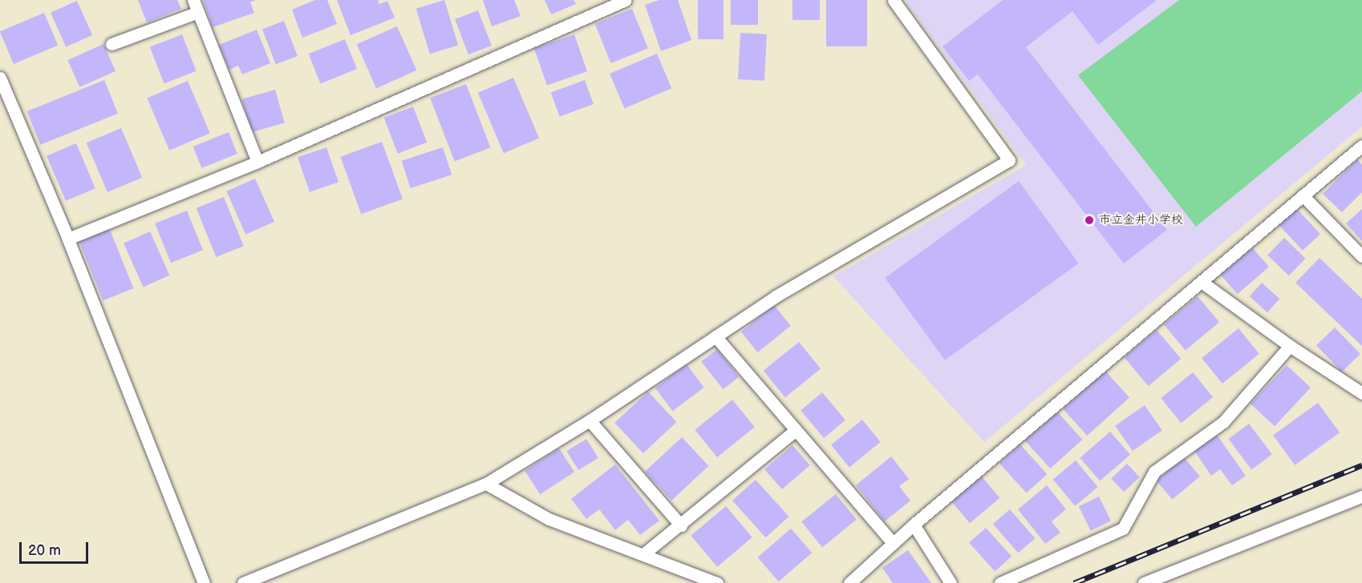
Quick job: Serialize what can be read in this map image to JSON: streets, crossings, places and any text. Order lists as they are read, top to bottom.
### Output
{
  "places": ["市立金井小学校"],
  "scale_bar": "20 m"
}
